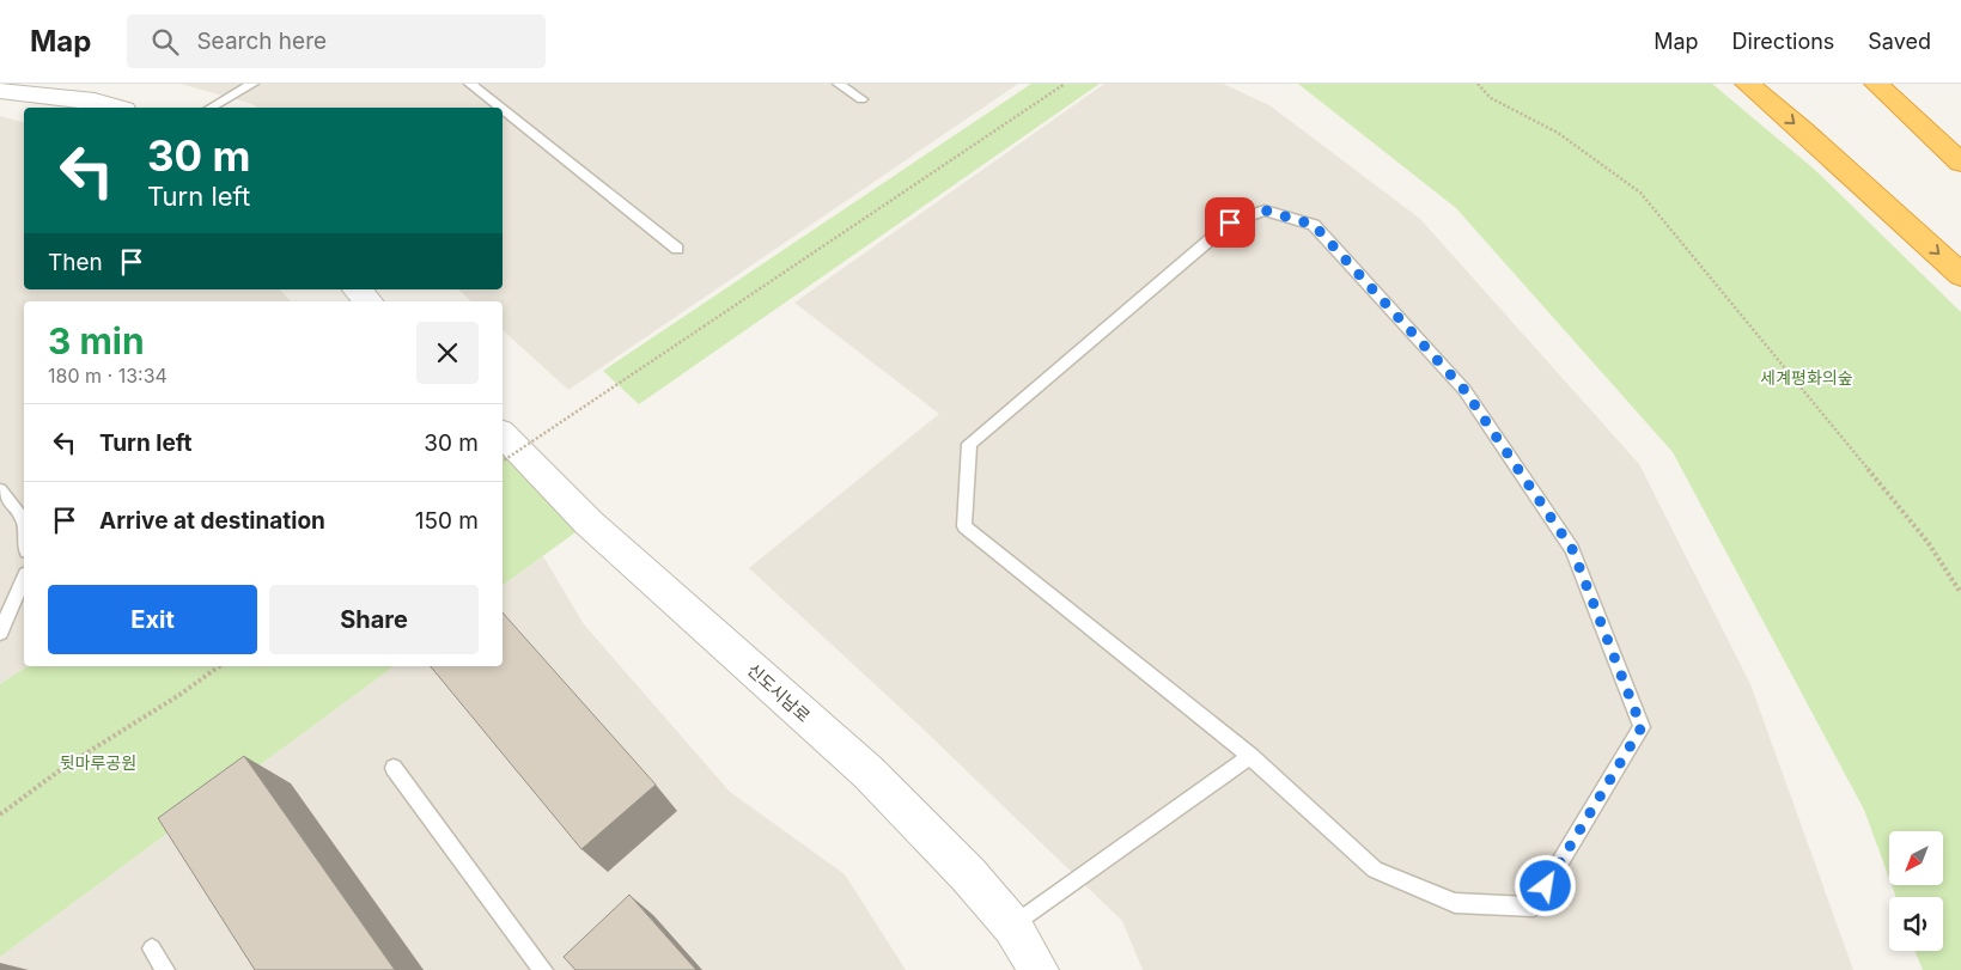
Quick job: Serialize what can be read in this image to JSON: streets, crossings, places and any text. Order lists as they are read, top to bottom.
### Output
{
  "streets": {
    "street": ["신도시남로"]
  },
  "parks": ["세계평화의숲", "뒷마루공원"],
  "north": "bottom left",
  "page": {
    "header": "Map",
    "search": "Search here",
    "nav": ["Map", "Directions", "Saved"],
    "turn": ["30 m", "Turn left"],
    "then": "Then",
    "heading": ["3 min", "180 m · 13:34"],
    "list": [
      {
        "name": "Turn left",
        "value": "30 m"
      },
      {
        "name": "Arrive at destination",
        "value": "150 m"
      }
    ],
    "buttons": ["Exit", "Share"]
  }
}
